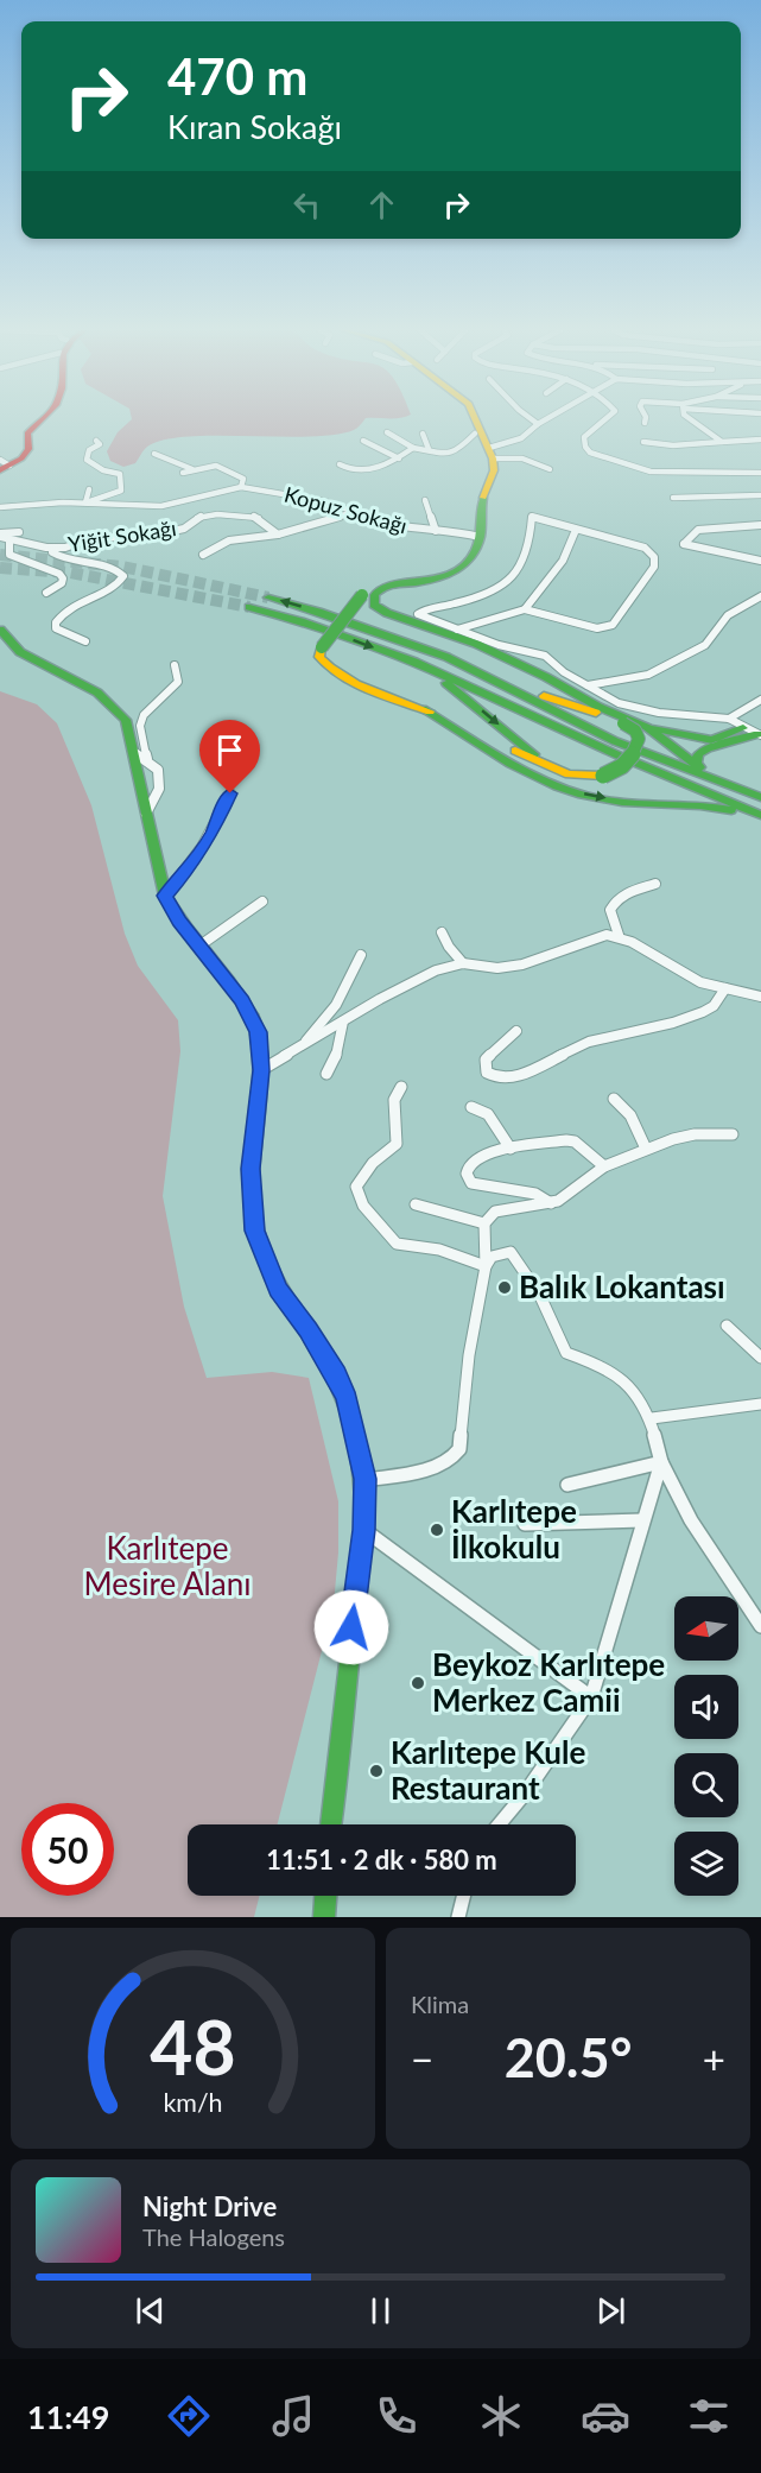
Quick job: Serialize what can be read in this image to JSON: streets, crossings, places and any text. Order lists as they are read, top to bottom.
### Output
{
  "streets": {
    "street": ["Kopuz Sokağı", "Yiğit Sokağı"]
  },
  "crossings": [
    ["Kopuz Sokağı", "Yiğit Sokağı"]
  ],
  "parks": ["Karlıtepe Mesire Alanı"],
  "places": [
    "Balık Lokantası",
    "Karlıtepe İlkokulu",
    "Beykoz Karlıtepe Merkez Camii",
    "Karlıtepe Kule Restaurant"
  ],
  "north": "left",
  "page": {
    "turn": ["470 m", "Kıran Sokağı"],
    "limit": "50",
    "trip": "11:51 · 2 dk · 580 m",
    "tile": "Klima",
    "heat": ["−", "20.5°", "+"],
    "song": ["Night Drive", "The Halogens"],
    "tabs": "11:49",
    "gauge": ["48", "km/h"]
  }
}
